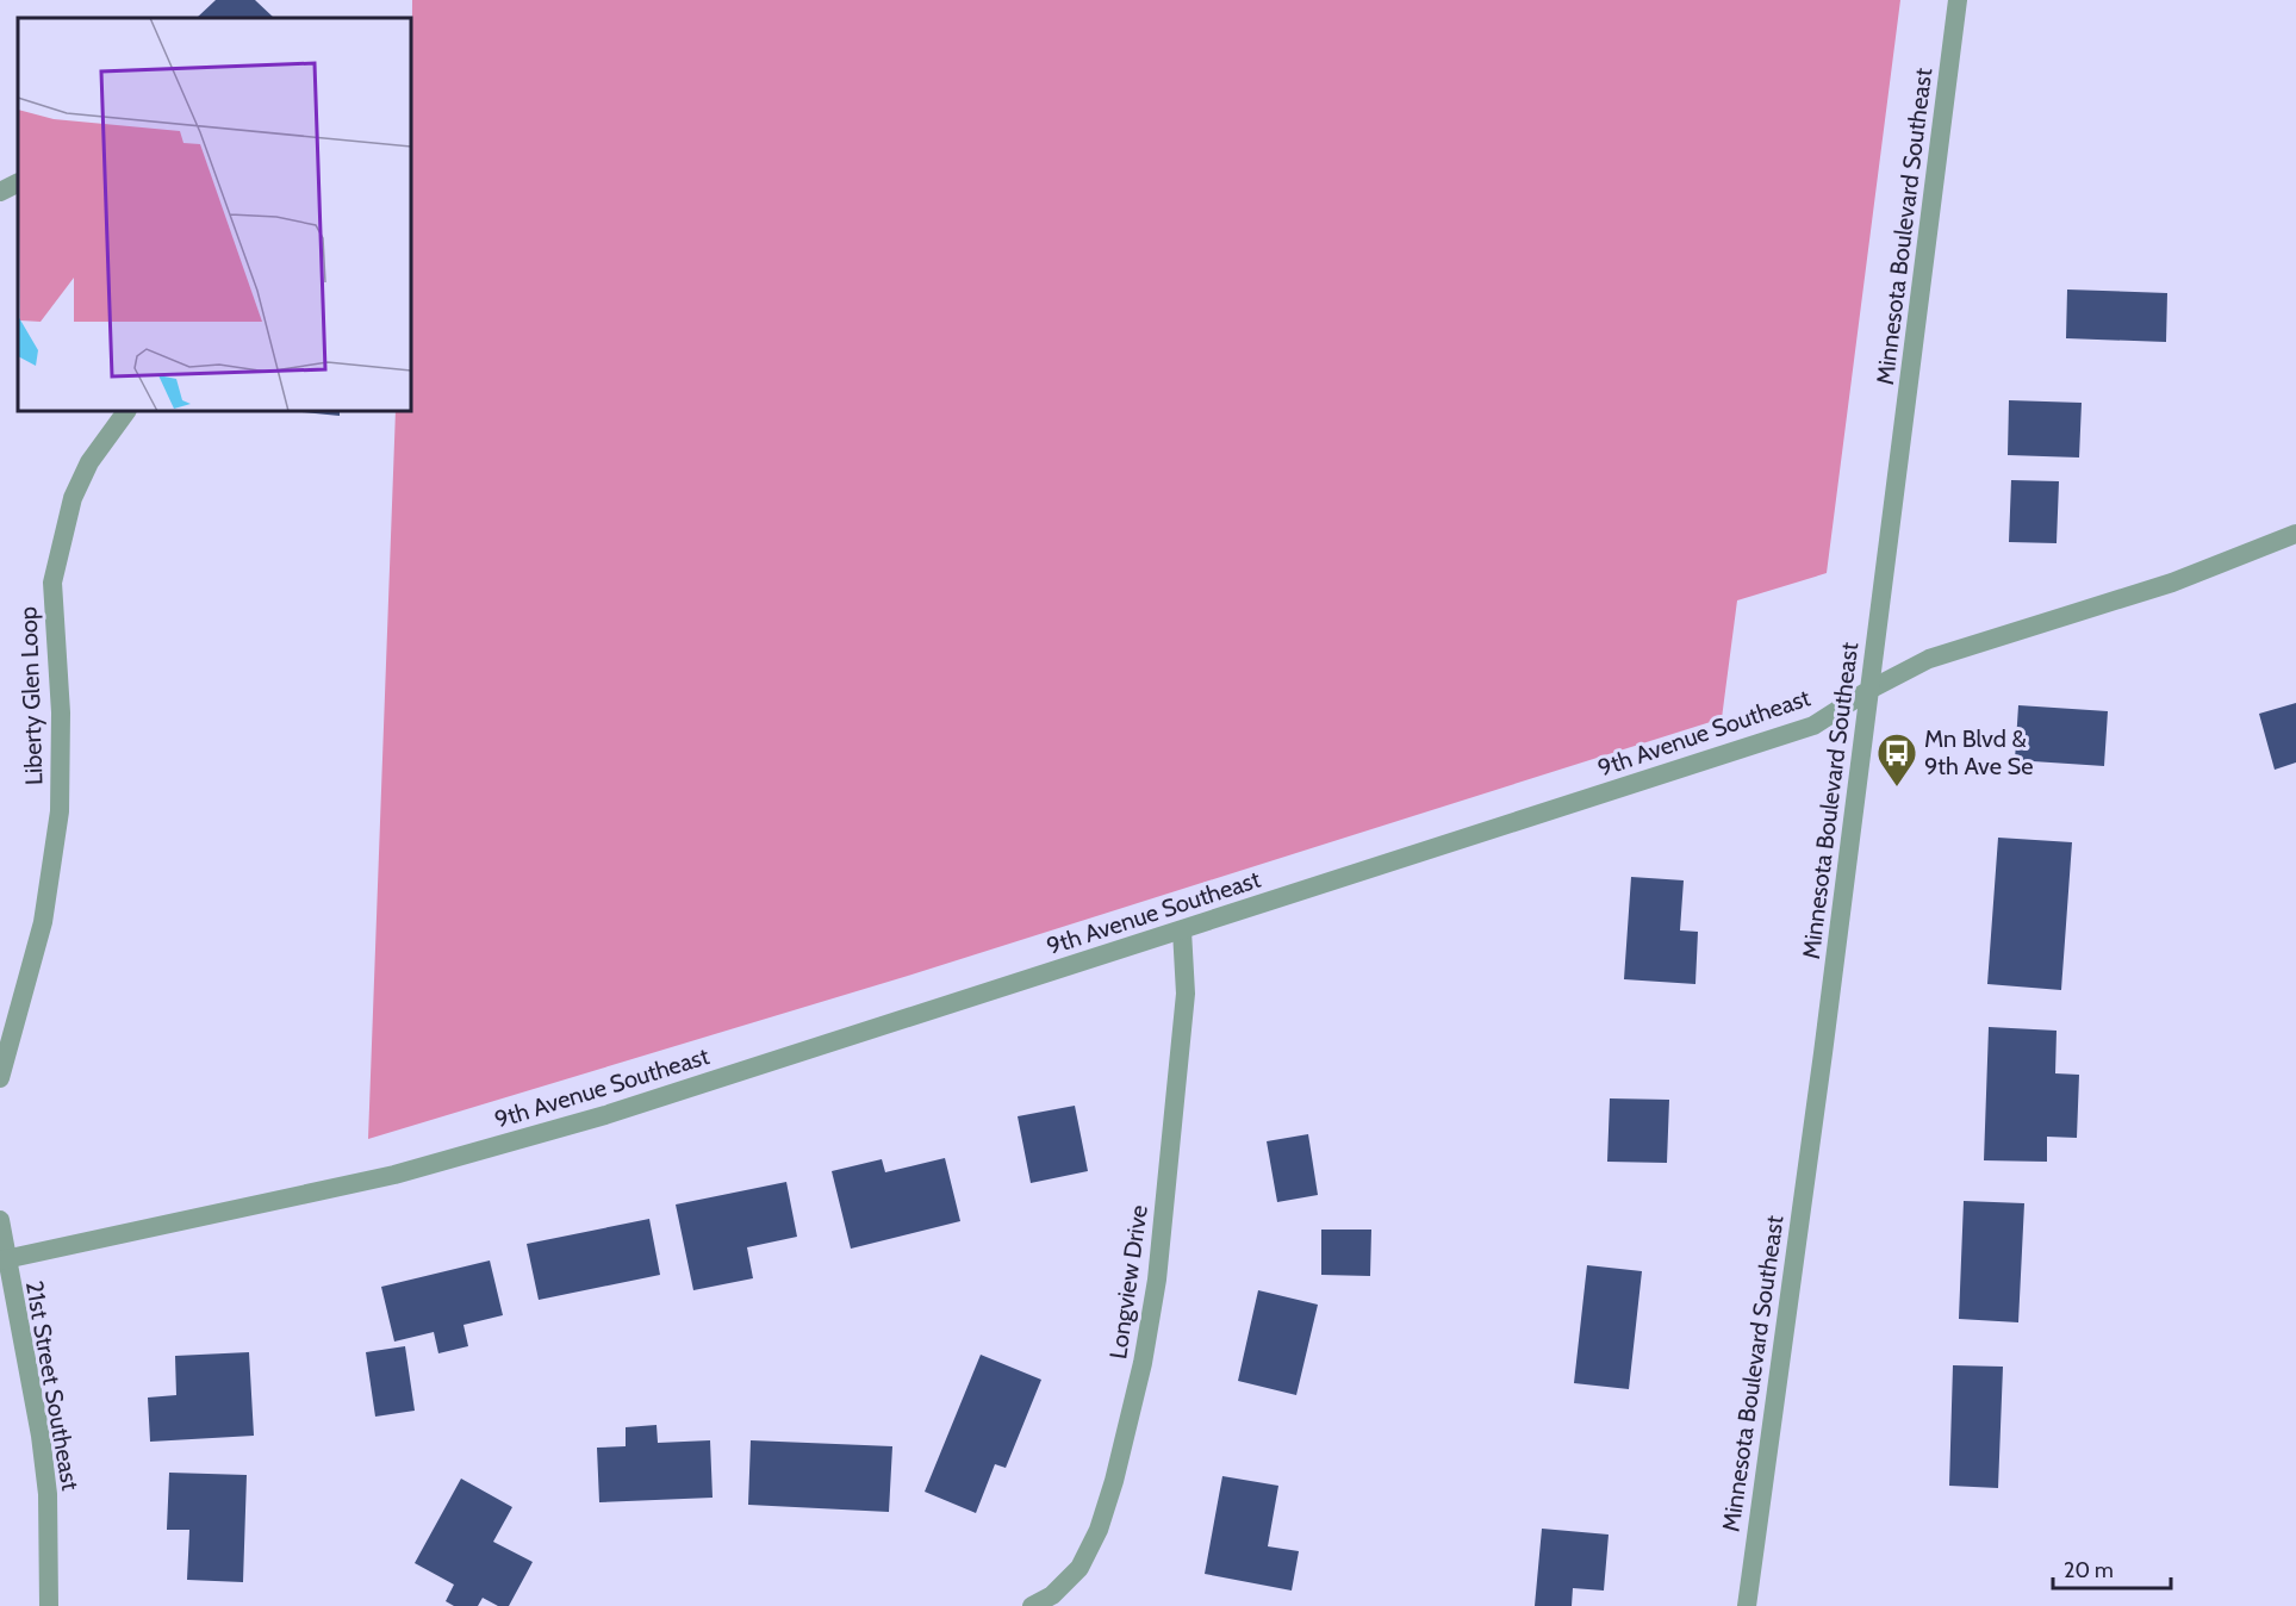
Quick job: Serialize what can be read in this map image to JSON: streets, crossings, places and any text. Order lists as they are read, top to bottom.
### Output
{
  "streets": {
    "street": [
      "Minnesota Boulevard Southeast",
      "Liberty Glen Loop",
      "9th Avenue Southeast",
      "Longview Drive",
      "21st Street Southeast"
    ]
  },
  "crossings": [
    ["Minnesota Boulevard Southeast", "9th Avenue Southeast"],
    ["9th Avenue Southeast", "Longview Drive"],
    ["9th Avenue Southeast", "21st Street Southeast"]
  ],
  "places": {
    "bus stop": ["Mn Blvd & 9th Ave Se"]
  },
  "scale_bar": "20 m"
}
